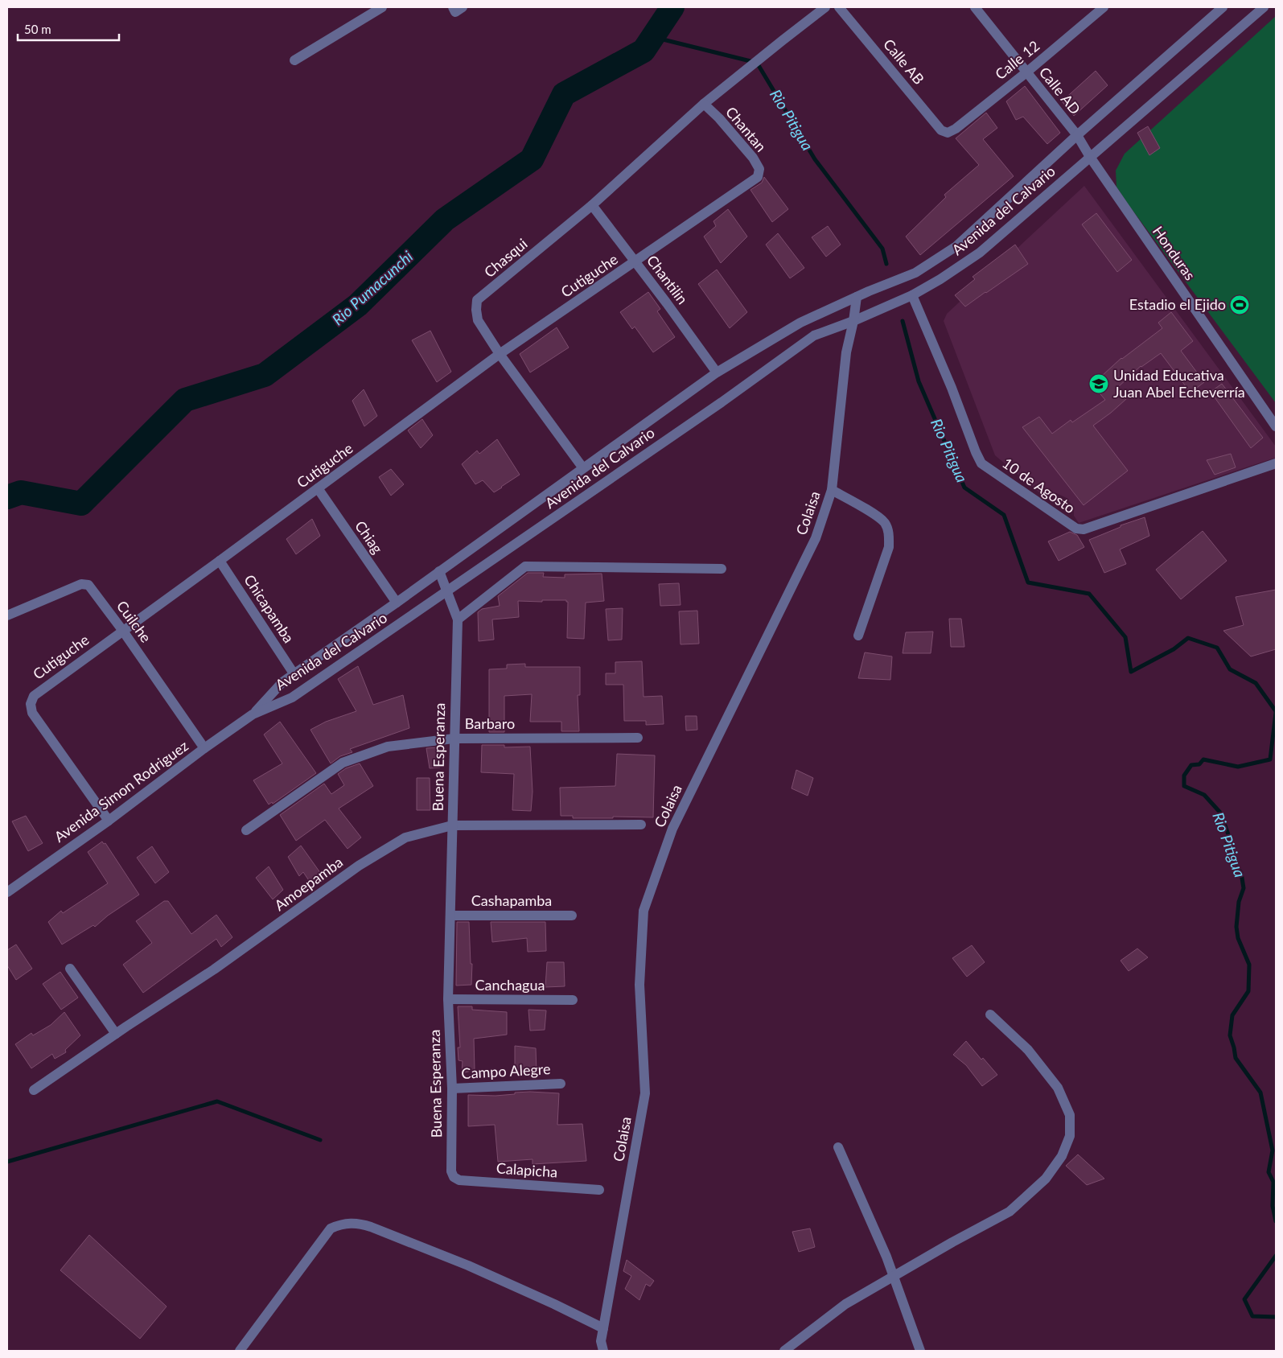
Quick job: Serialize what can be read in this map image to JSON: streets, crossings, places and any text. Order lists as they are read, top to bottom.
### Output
{
  "streets": {
    "street": [
      "Calle 12",
      "Calle AB",
      "Calle AD",
      "Chantan",
      "Avenida del Calvario",
      "Honduras",
      "Chasqui",
      "Cutiguche",
      "Chantilin",
      "10 de Agosto",
      "Colaisa",
      "Chiag",
      "Chicapamba",
      "Cuilche",
      "Barbaro",
      "Buena Esperanza",
      "Avenida Simon Rodriguez",
      "Amoepamba",
      "Cashapamba",
      "Canchagua",
      "Campo Alegre",
      "Calapicha"
    ]
  },
  "crossings": [
    ["Calle 12", "Calle AB"],
    ["Calle 12", "Calle AD"],
    ["Calle AD", "Avenida del Calvario"],
    ["Calle AD", "Honduras"],
    ["Chantan", "Chasqui"],
    ["Chantan", "Cutiguche"],
    ["Avenida del Calvario", "Honduras"],
    ["Avenida del Calvario", "Chasqui"],
    ["Avenida del Calvario", "Chantilin"],
    ["Avenida del Calvario", "10 de Agosto"],
    ["Avenida del Calvario", "Colaisa"],
    ["Avenida del Calvario", "Chiag"],
    ["Avenida del Calvario", "Chicapamba"],
    ["Avenida del Calvario", "Avenida Simon Rodriguez"],
    ["Chasqui", "Cutiguche"],
    ["Chasqui", "Chantilin"],
    ["Cutiguche", "Chantilin"],
    ["Cutiguche", "Chiag"],
    ["Cutiguche", "Chicapamba"],
    ["Cutiguche", "Cuilche"],
    ["Cutiguche", "Avenida Simon Rodriguez"],
    ["Cuilche", "Avenida Simon Rodriguez"],
    ["Barbaro", "Buena Esperanza"],
    ["Buena Esperanza", "Amoepamba"],
    ["Buena Esperanza", "Cashapamba"],
    ["Buena Esperanza", "Canchagua"],
    ["Buena Esperanza", "Campo Alegre"],
    ["Buena Esperanza", "Calapicha"]
  ],
  "water": ["Rio Pitigua", "Rio Pumacunchi"],
  "places": {
    "sports": ["Estadio el Ejido"],
    "school or university": ["Unidad Educativa Juan Abel Echeverría"]
  },
  "scale_bar": "50 m"
}
